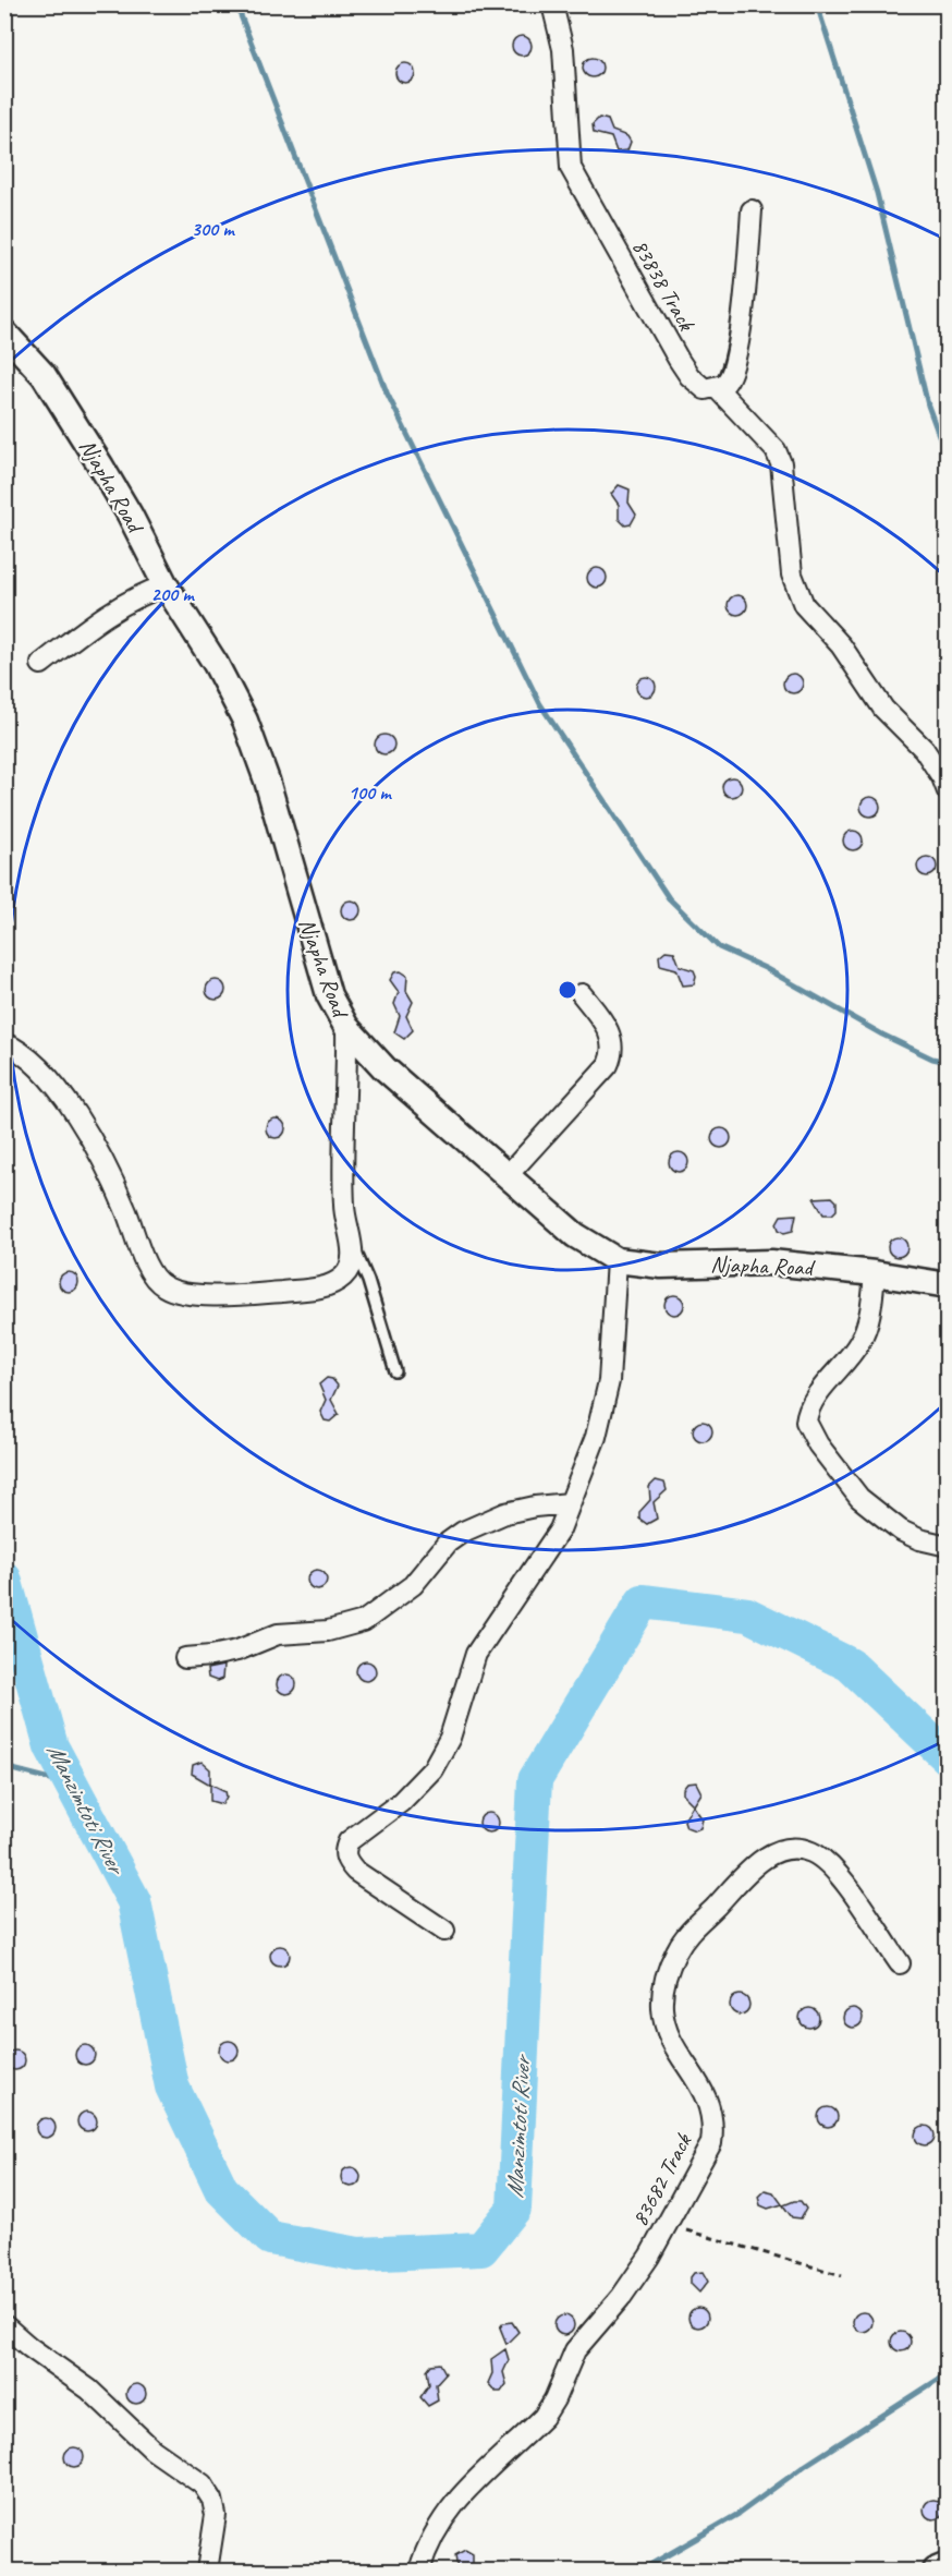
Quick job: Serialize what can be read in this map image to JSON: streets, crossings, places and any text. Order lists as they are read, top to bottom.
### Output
{
  "streets": {
    "street": ["83838 Track", "Njapha Road", "83682 Track"]
  },
  "water": ["Manzimtoti River"],
  "rings": ["300 m", "200 m", "100 m"]
}
